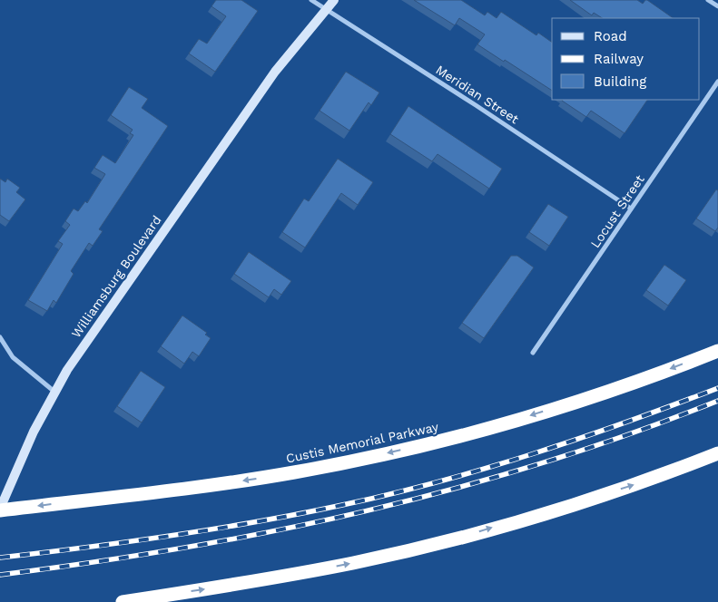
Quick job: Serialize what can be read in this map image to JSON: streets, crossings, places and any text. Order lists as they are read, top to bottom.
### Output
{
  "streets": {
    "highway": ["Custis Memorial Parkway"],
    "main road": ["Williamsburg Boulevard"],
    "street": ["Meridian Street", "Locust Street"]
  },
  "crossings": [
    ["Meridian Street", "Locust Street"],
    ["Meridian Street", "Williamsburg Boulevard"],
    ["Williamsburg Boulevard", "Custis Memorial Parkway"]
  ],
  "legend": ["Road", "Railway", "Building"]
}
